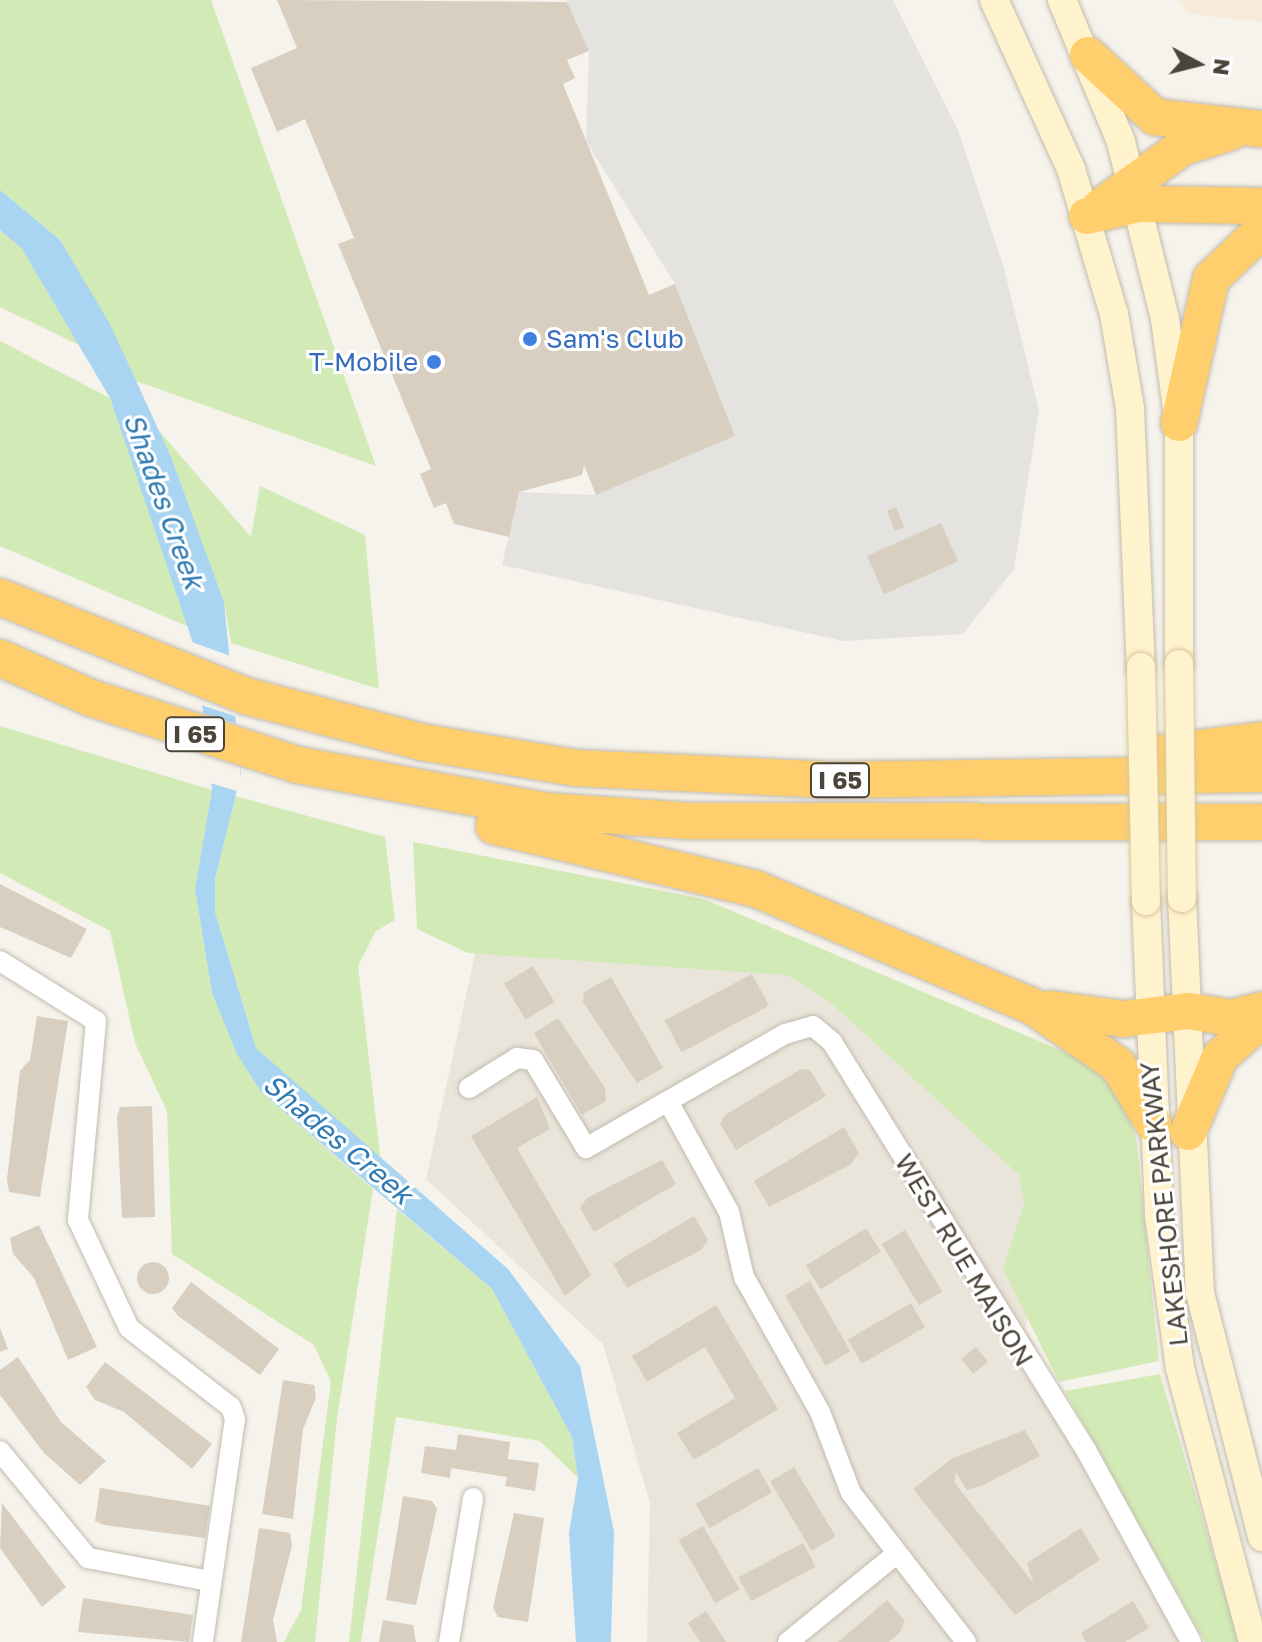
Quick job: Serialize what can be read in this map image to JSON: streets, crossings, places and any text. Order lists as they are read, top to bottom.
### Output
{
  "streets": {
    "highway": ["I 65"],
    "main road": ["LAKESHORE PARKWAY"],
    "street": ["WEST RUE MAISON"]
  },
  "water": ["Shades Creek"],
  "places": ["Sam's Club", "T-Mobile"],
  "north": "right"
}
